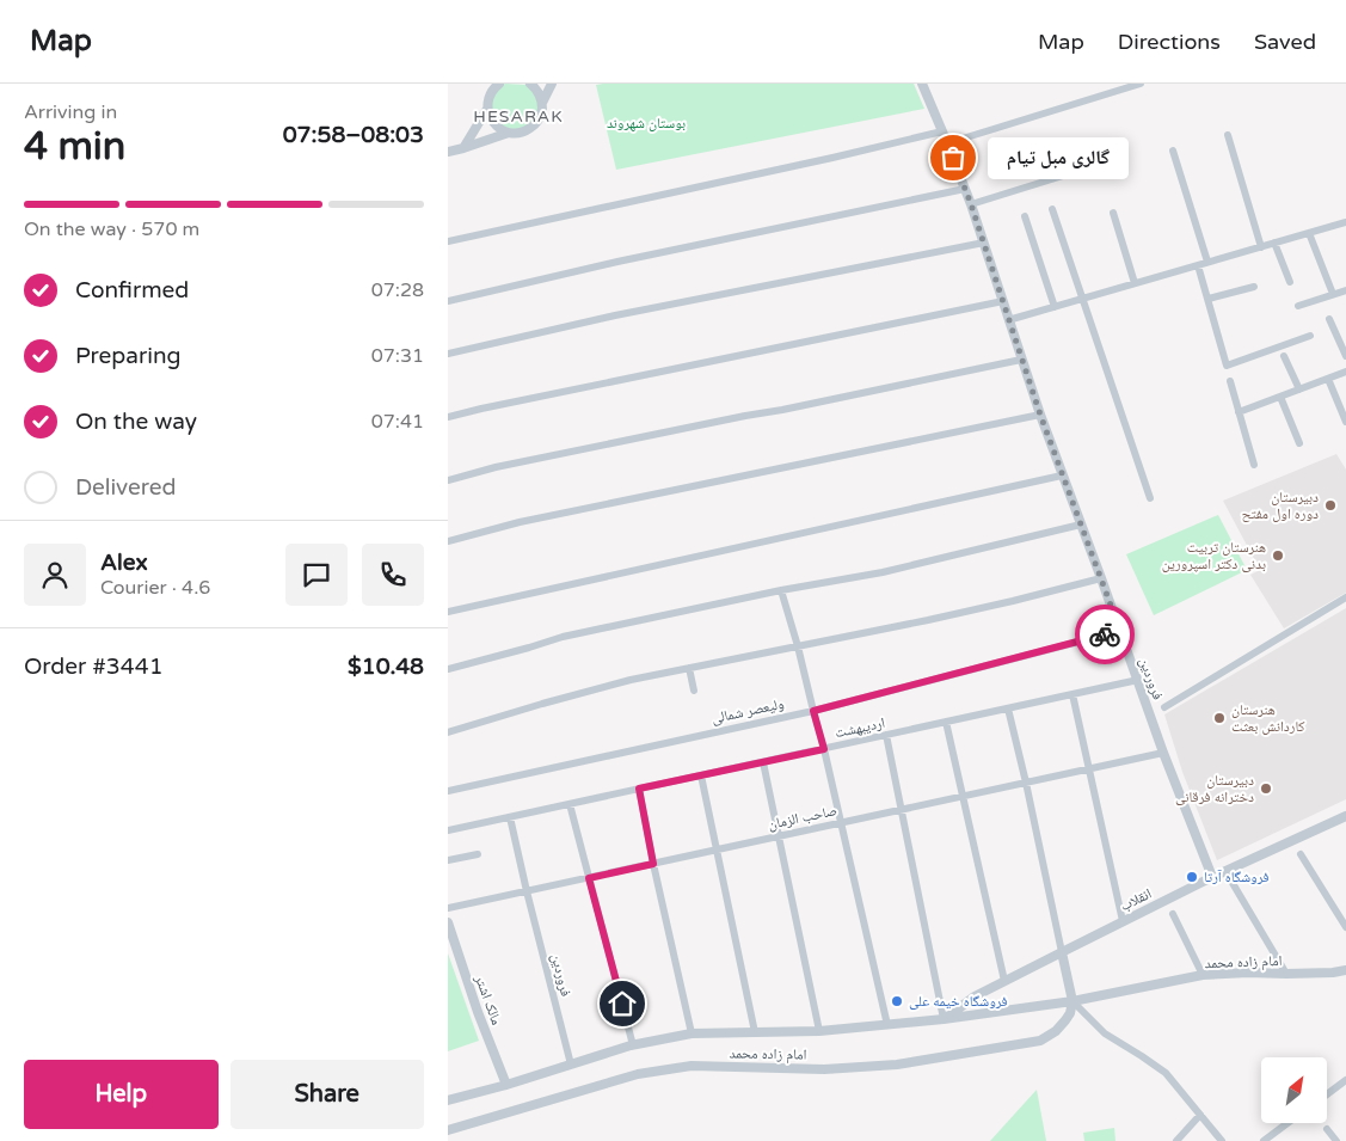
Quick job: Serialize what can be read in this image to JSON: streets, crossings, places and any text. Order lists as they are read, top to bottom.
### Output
{
  "streets": {
    "street": [
      "فروردین",
      "ولیعصر شمالی",
      "اردیبهشت",
      "صاحب الزمان",
      "انقلاب",
      "امام زاده محمد",
      "مالک اشتر"
    ]
  },
  "crossings": [
    ["فروردین", "ولیعصر شمالی"],
    ["فروردین", "اردیبهشت"],
    ["فروردین", "صاحب الزمان"],
    ["فروردین", "انقلاب"],
    ["فروردین", "امام زاده محمد"],
    ["انقلاب", "امام زاده محمد"],
    ["امام زاده محمد", "مالک اشتر"]
  ],
  "districts": ["HESARAK"],
  "parks": ["بوستان شهروند"],
  "places": [
    "گالری مبل تیام",
    "دبیرستان دوره اول مفتح",
    "هنرستان تربیت بدنی دکتر اسپرورین",
    "هنرستان کاردانش بعثت",
    "دبیرستان دخترانه فرقانی",
    "فروشگاه آرتا",
    "فروشگاه خیمه علی"
  ],
  "north": "top right",
  "page": {
    "header": "Map",
    "nav": ["Map", "Directions", "Saved"],
    "heading": ["4 min", "Arriving in", "07:58–08:03"],
    "panel": [
      "Alex",
      "Courier · 4.6",
      "Order #3441",
      "$10.48"
    ],
    "bubble": "گالری مبل تیام",
    "bar": "On the way · 570 m",
    "list": [
      ["Confirmed", "07:28"],
      ["Preparing", "07:31"],
      ["On the way", "07:41"],
      "Delivered"
    ],
    "buttons": ["Help", "Share"]
  }
}
